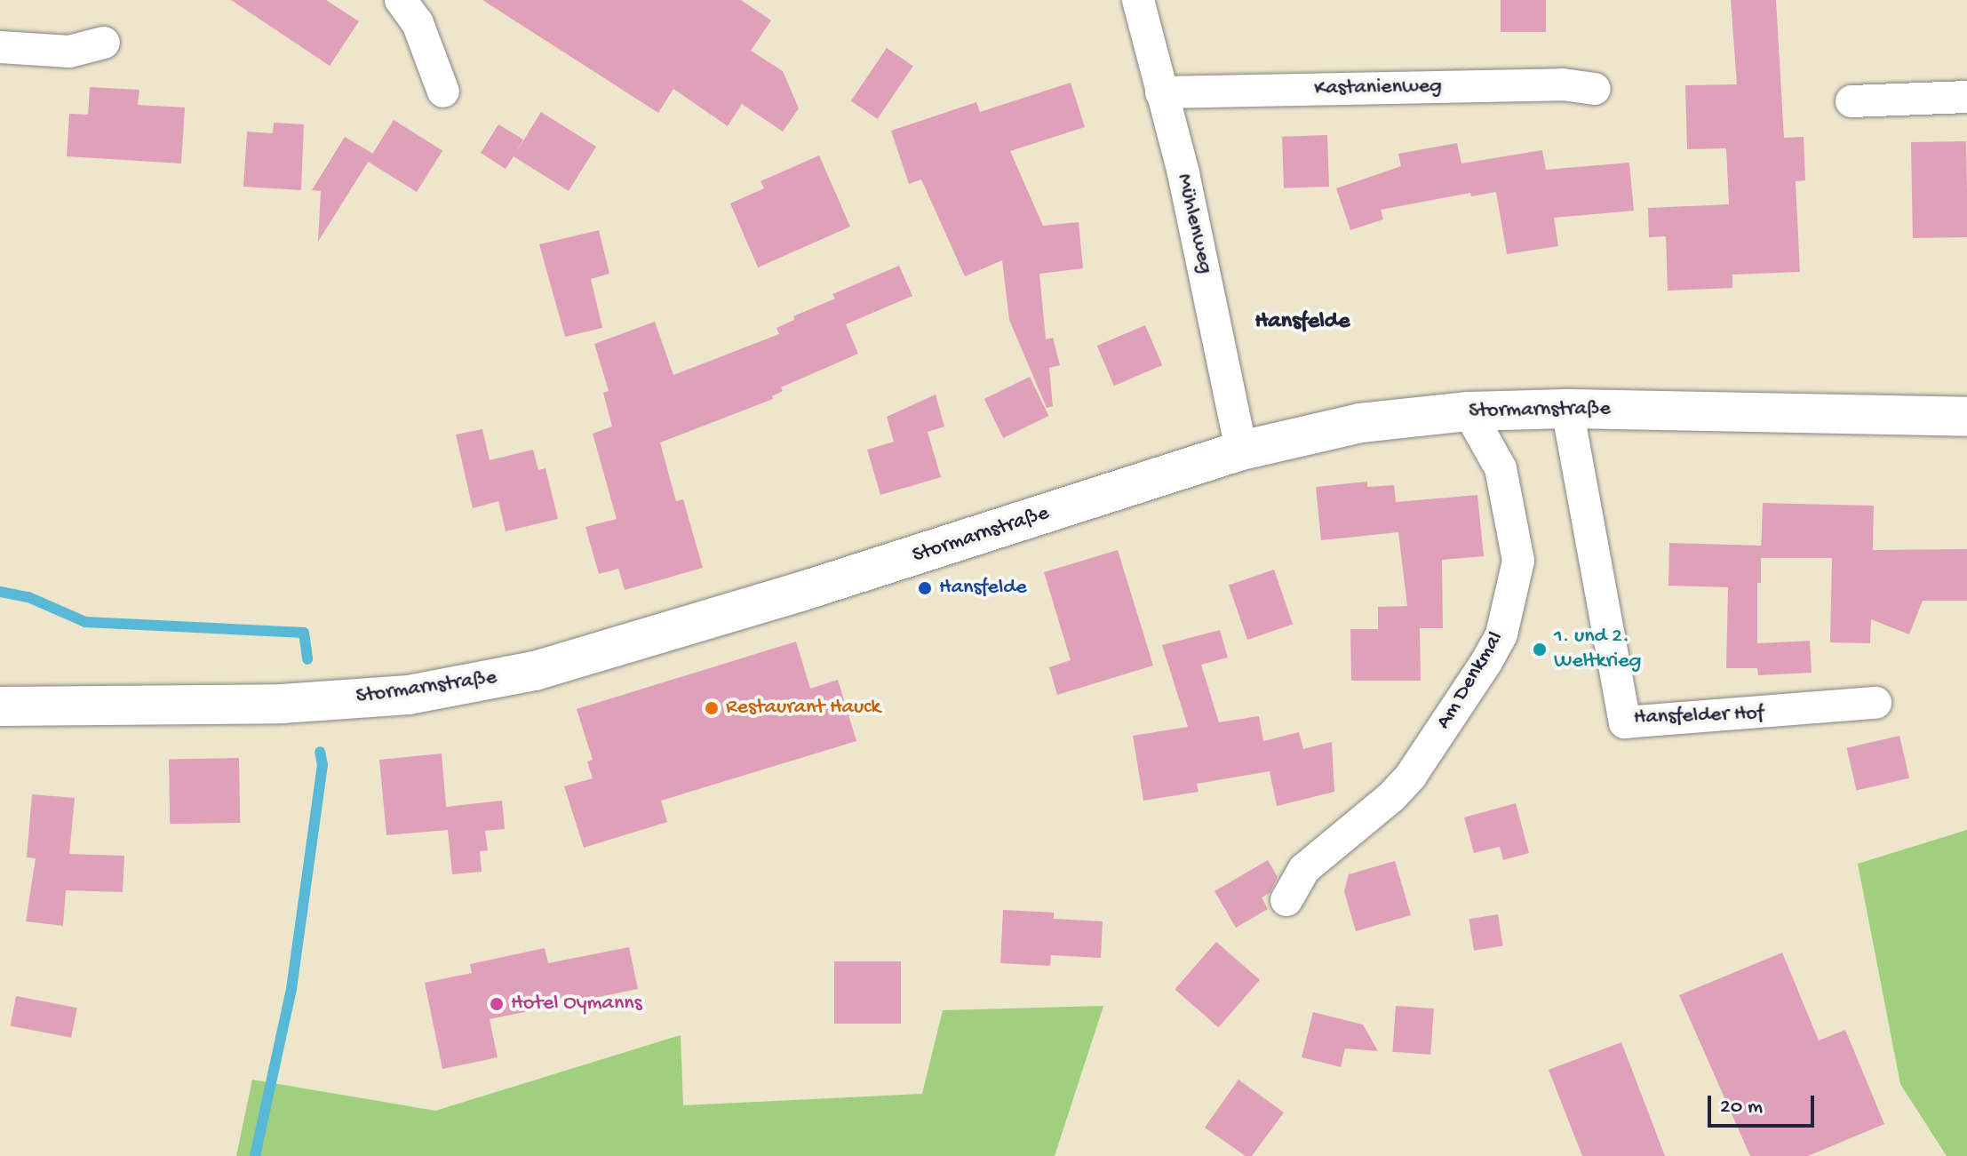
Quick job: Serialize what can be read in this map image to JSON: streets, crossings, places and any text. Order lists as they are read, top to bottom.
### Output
{
  "streets": {
    "main road": ["Stormarnstraße"],
    "street": [
      "Kastanienweg",
      "Mühlenweg",
      "Am Denkmal",
      "Hansfelder Hof"
    ]
  },
  "crossings": [
    ["Kastanienweg", "Mühlenweg"],
    ["Mühlenweg", "Stormarnstraße"],
    ["Stormarnstraße", "Am Denkmal"],
    ["Stormarnstraße", "Hansfelder Hof"]
  ],
  "districts": ["Hansfelde"],
  "places": [
    "Hansfelde",
    "1. und 2. Weltkrieg",
    "Restaurant Hauck",
    "Hotel Oymanns"
  ],
  "scale_bar": "20 m"
}
